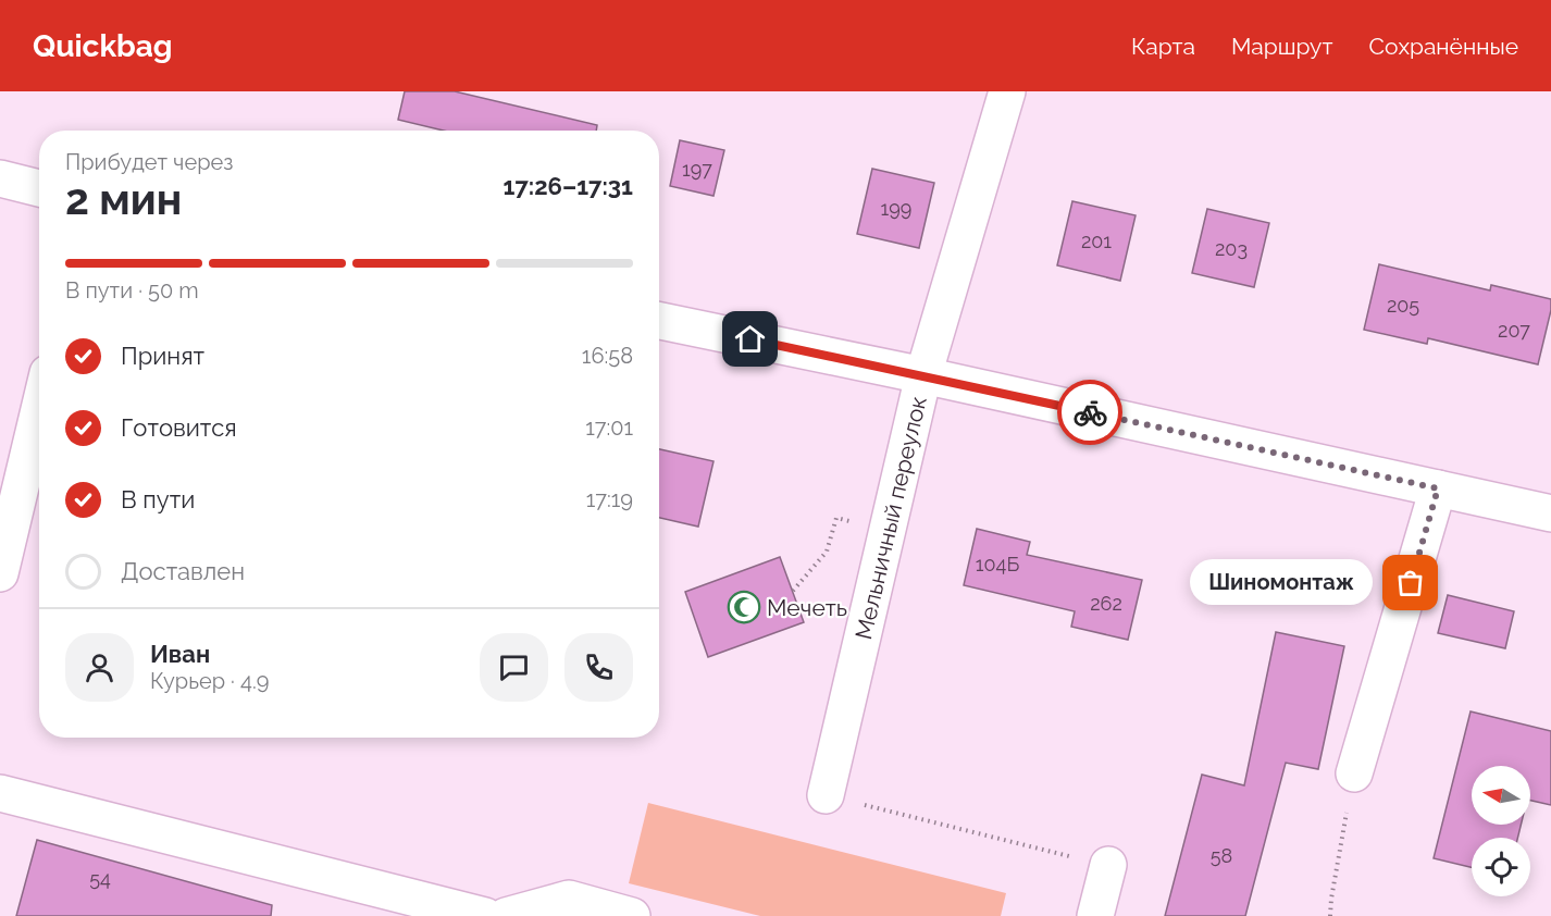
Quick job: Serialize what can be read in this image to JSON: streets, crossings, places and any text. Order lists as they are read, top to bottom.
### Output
{
  "streets": {
    "main road": ["Мельничный переулок"]
  },
  "places": {
    "other": ["Шиномонтаж"],
    "mosque": ["Мечеть"]
  },
  "house_numbers": [
    "197",
    "199",
    "201",
    "203",
    "205",
    "207",
    "104Б",
    "262",
    "58",
    "54"
  ],
  "north": "left",
  "page": {
    "header": "Quickbag",
    "nav": ["Карта", "Маршрут", "Сохранённые"],
    "heading": ["2 мин", "Прибудет через", "17:26–17:31"],
    "panel": ["Иван", "Курьер · 4.9"],
    "bar": "В пути · 50 m",
    "list": [
      ["Принят", "16:58"],
      ["Готовится", "17:01"],
      ["В пути", "17:19"],
      "Доставлен"
    ],
    "bubble": "Шиномонтаж"
  }
}
